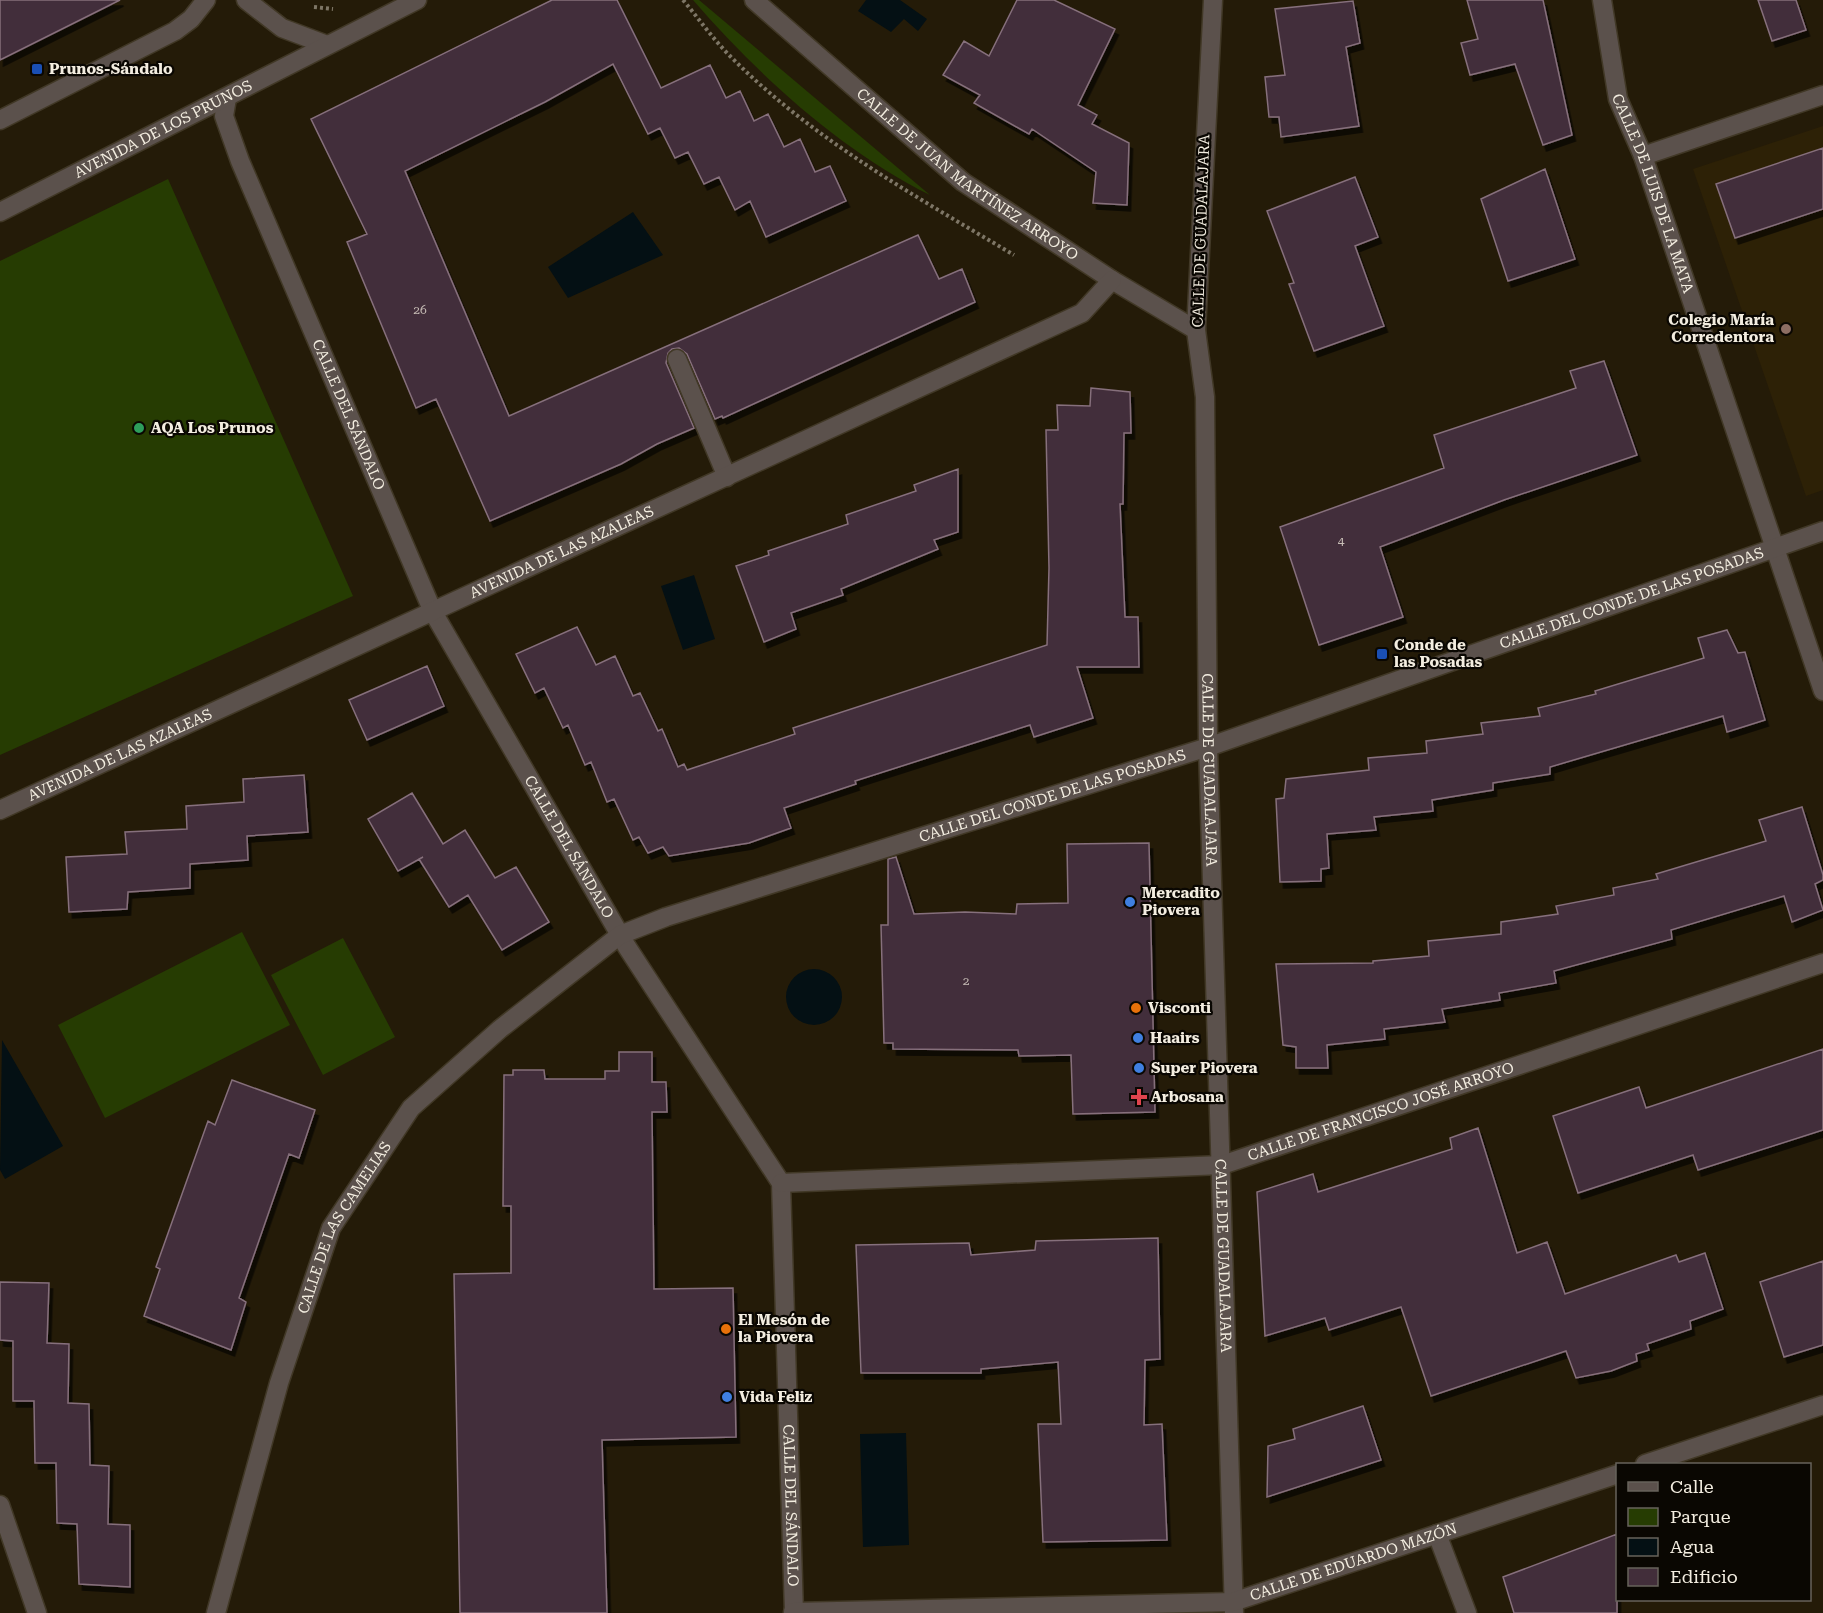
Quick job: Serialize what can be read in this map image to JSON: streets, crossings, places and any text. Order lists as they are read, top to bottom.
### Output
{
  "streets": {
    "street": [
      "AVENIDA DE LOS PRUNOS",
      "CALLE DE JUAN MARTÍNEZ ARROYO",
      "CALLE DE LUIS DE LA MATA",
      "CALLE DE GUADALAJARA",
      "CALLE DEL SÁNDALO",
      "AVENIDA DE LAS AZALEAS",
      "CALLE DEL CONDE DE LAS POSADAS",
      "CALLE DE FRANCISCO JOSÉ ARROYO",
      "CALLE DE LAS CAMELIAS",
      "CALLE DE EDUARDO MAZÓN"
    ]
  },
  "crossings": [
    ["AVENIDA DE LOS PRUNOS", "CALLE DEL SÁNDALO"],
    ["CALLE DE JUAN MARTÍNEZ ARROYO", "CALLE DE GUADALAJARA"],
    ["CALLE DE JUAN MARTÍNEZ ARROYO", "AVENIDA DE LAS AZALEAS"],
    ["CALLE DE LUIS DE LA MATA", "CALLE DEL CONDE DE LAS POSADAS"],
    ["CALLE DE GUADALAJARA", "CALLE DEL CONDE DE LAS POSADAS"],
    ["CALLE DE GUADALAJARA", "CALLE DE FRANCISCO JOSÉ ARROYO"],
    ["CALLE DE GUADALAJARA", "CALLE DE EDUARDO MAZÓN"],
    ["CALLE DEL SÁNDALO", "AVENIDA DE LAS AZALEAS"],
    ["CALLE DEL SÁNDALO", "CALLE DEL CONDE DE LAS POSADAS"],
    ["CALLE DEL SÁNDALO", "CALLE DE FRANCISCO JOSÉ ARROYO"],
    ["CALLE DEL SÁNDALO", "CALLE DE LAS CAMELIAS"],
    ["CALLE DEL SÁNDALO", "CALLE DE EDUARDO MAZÓN"],
    ["CALLE DEL CONDE DE LAS POSADAS", "CALLE DE LAS CAMELIAS"]
  ],
  "places": {
    "transit": ["Prunos-Sándalo", "Conde de las Posadas"],
    "other": [
      "Colegio María Corredentora",
      "AQA Los Prunos",
      "Mercadito Piovera",
      "Visconti",
      "Haairs",
      "Super Piovera",
      "El Mesón de la Piovera",
      "Vida Feliz"
    ],
    "health": ["Arbosana"]
  },
  "house_numbers": ["26", "4", "2"],
  "legend": [
    "Calle",
    "Parque",
    "Agua",
    "Edificio"
  ]
}
